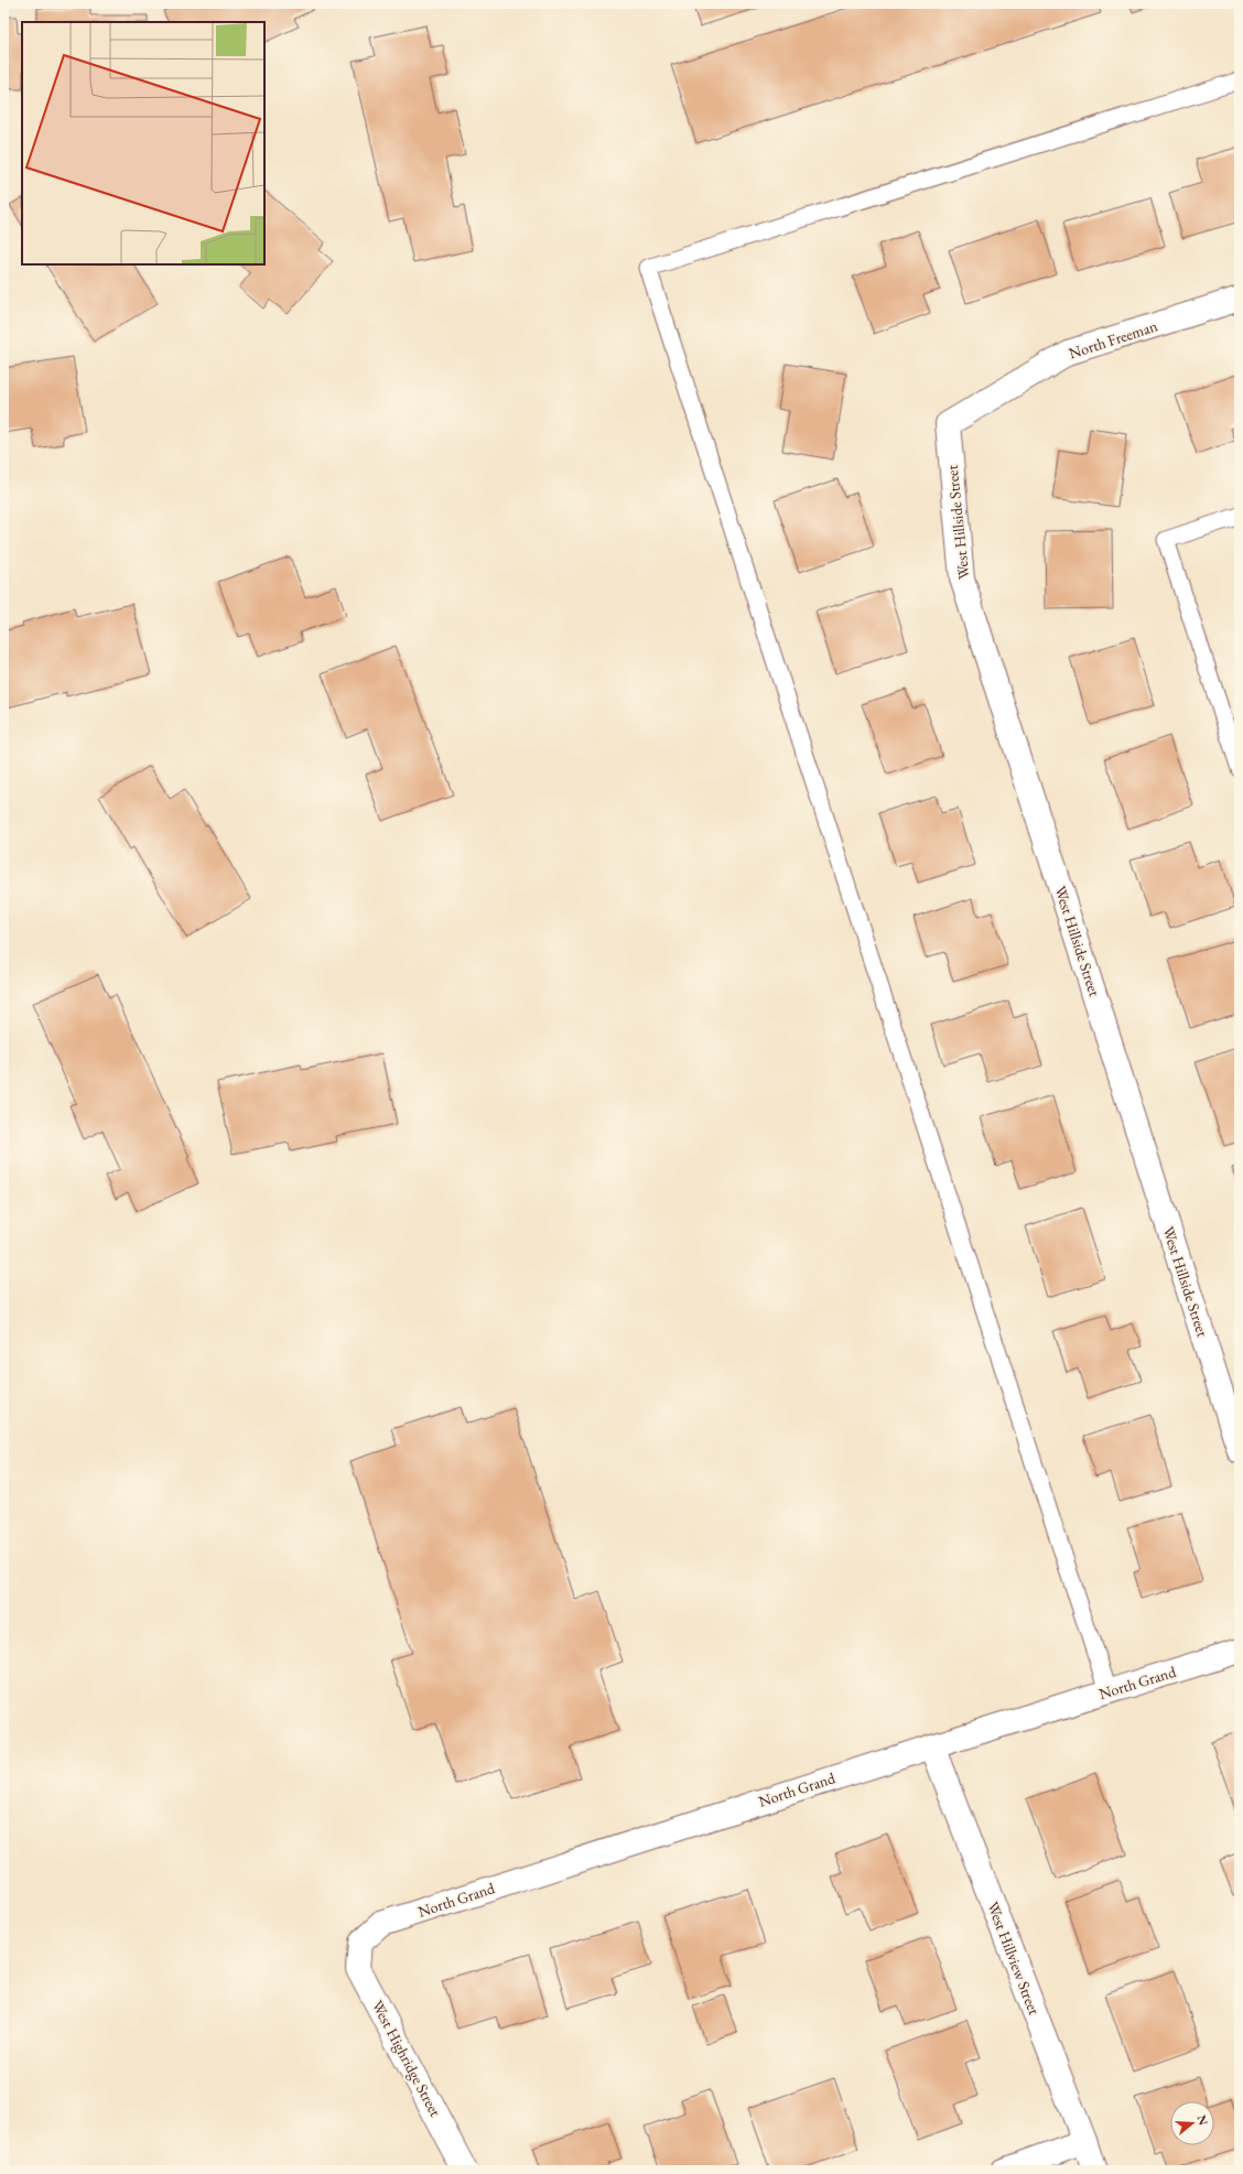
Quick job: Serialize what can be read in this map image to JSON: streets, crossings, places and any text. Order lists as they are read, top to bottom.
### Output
{
  "streets": {
    "street": [
      "North Freeman",
      "West Hillside Street",
      "North Grand",
      "West Hillview Street",
      "West Highridge Street"
    ]
  },
  "crossings": [
    ["North Freeman", "West Hillside Street"],
    ["North Grand", "West Hillview Street"],
    ["North Grand", "West Highridge Street"]
  ],
  "north": "right"
}
